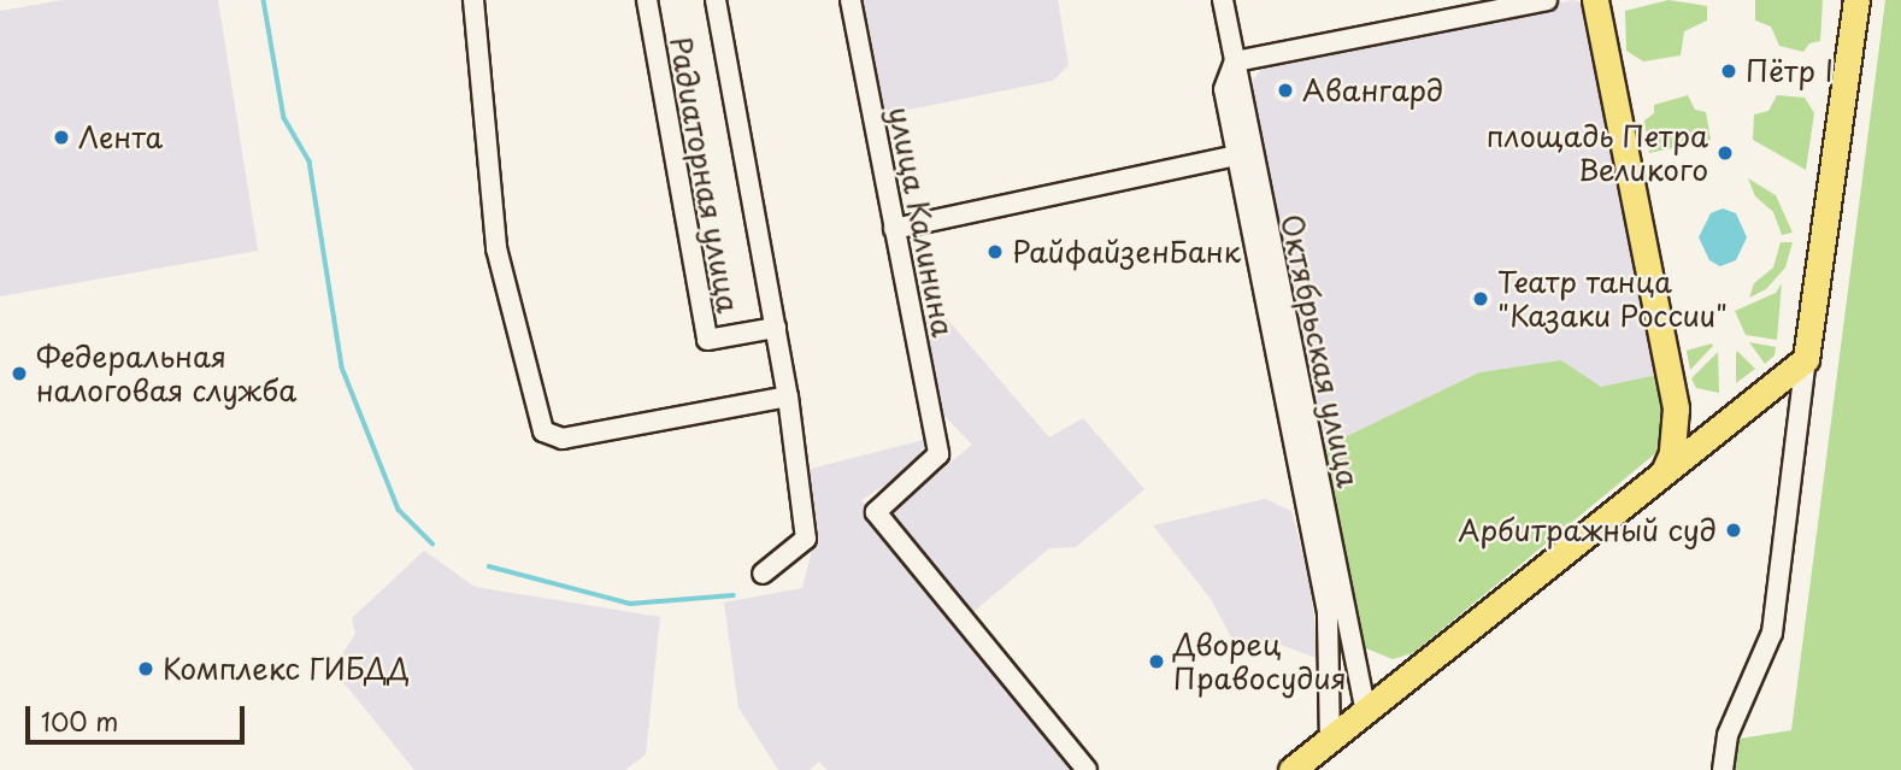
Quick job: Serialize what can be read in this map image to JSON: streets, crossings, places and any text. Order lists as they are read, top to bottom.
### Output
{
  "streets": {
    "street": ["Радиаторная улица", "улица Калинина", "Октябрьская улица"]
  },
  "places": [
    "Пётр I",
    "Авангард",
    "Лента",
    "площадь Петра Великого",
    "РайфайзенБанк",
    "Театр танца \"Казаки России\"",
    "Федеральная налоговая служба",
    "Арбитражный суд",
    "Дворец Правосудия",
    "Комплекс ГИБДД"
  ],
  "scale_bar": "100 m"
}
